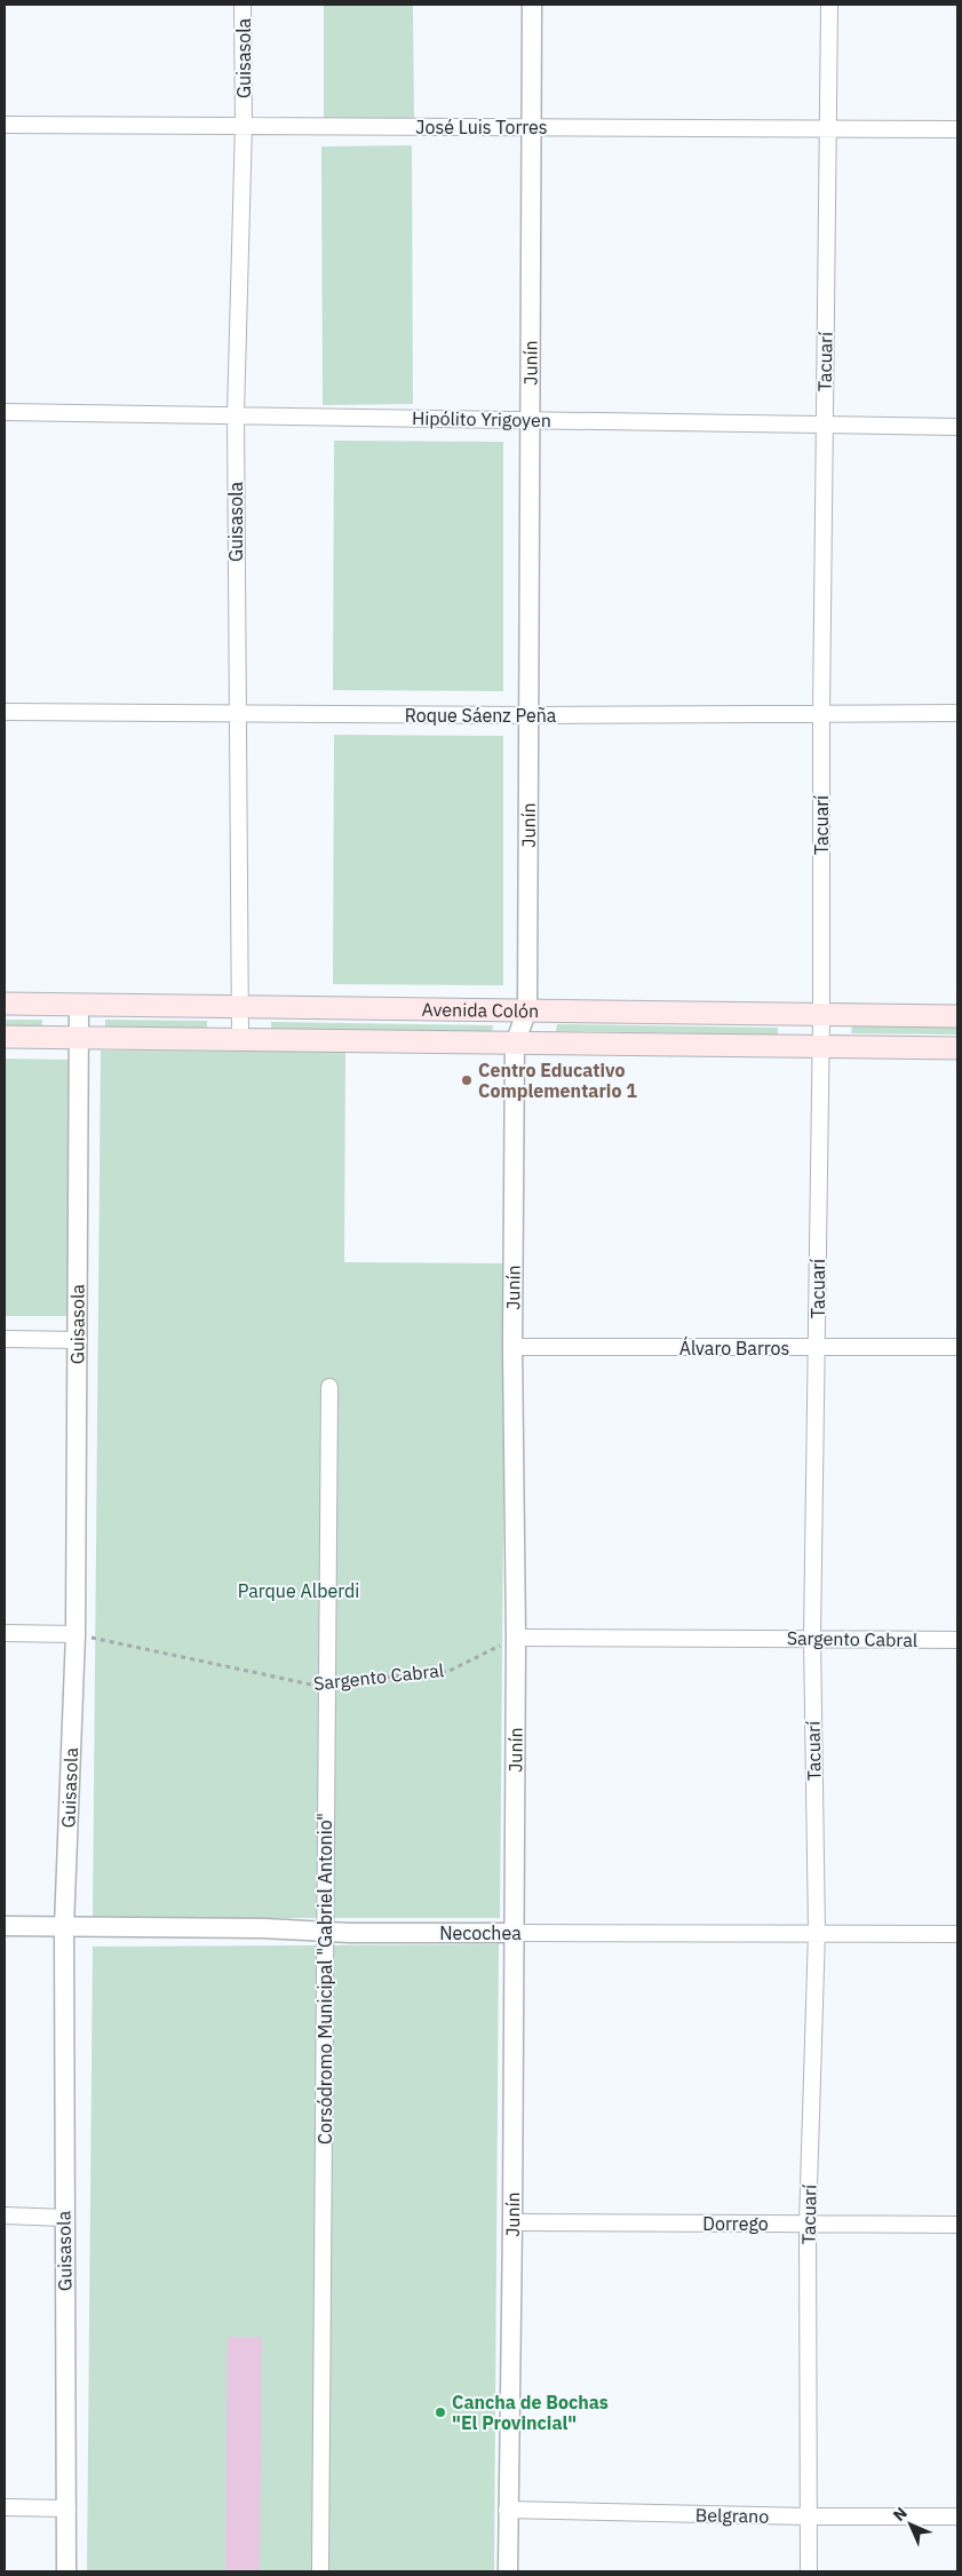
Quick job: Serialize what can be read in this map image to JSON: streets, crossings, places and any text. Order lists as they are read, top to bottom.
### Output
{
  "streets": {
    "main road": ["Avenida Colón"],
    "street": [
      "Guisasola",
      "José Luis Torres",
      "Tacuarí",
      "Junín",
      "Hipólito Yrigoyen",
      "Roque Sáenz Peña",
      "Álvaro Barros",
      "Sargento Cabral",
      "Necochea",
      "Corsódromo Municipal \"Gabriel Antonio\"",
      "Dorrego",
      "Belgrano"
    ]
  },
  "crossings": [
    ["Guisasola", "José Luis Torres"],
    ["Guisasola", "Hipólito Yrigoyen"],
    ["Guisasola", "Roque Sáenz Peña"],
    ["Guisasola", "Avenida Colón"],
    ["Guisasola", "Sargento Cabral"],
    ["Guisasola", "Necochea"],
    ["José Luis Torres", "Tacuarí"],
    ["José Luis Torres", "Junín"],
    ["Tacuarí", "Hipólito Yrigoyen"],
    ["Tacuarí", "Roque Sáenz Peña"],
    ["Tacuarí", "Avenida Colón"],
    ["Tacuarí", "Álvaro Barros"],
    ["Tacuarí", "Sargento Cabral"],
    ["Tacuarí", "Necochea"],
    ["Tacuarí", "Dorrego"],
    ["Tacuarí", "Belgrano"],
    ["Junín", "Hipólito Yrigoyen"],
    ["Junín", "Roque Sáenz Peña"],
    ["Junín", "Avenida Colón"],
    ["Junín", "Álvaro Barros"],
    ["Junín", "Sargento Cabral"],
    ["Junín", "Necochea"],
    ["Junín", "Dorrego"],
    ["Junín", "Belgrano"],
    ["Sargento Cabral", "Corsódromo Municipal \"Gabriel Antonio\""],
    ["Necochea", "Corsódromo Municipal \"Gabriel Antonio\""]
  ],
  "parks": ["Parque Alberdi"],
  "places": ["Centro Educativo Complementario 1", "Cancha de Bochas \"El Provincial\""],
  "north": "top left"
}
